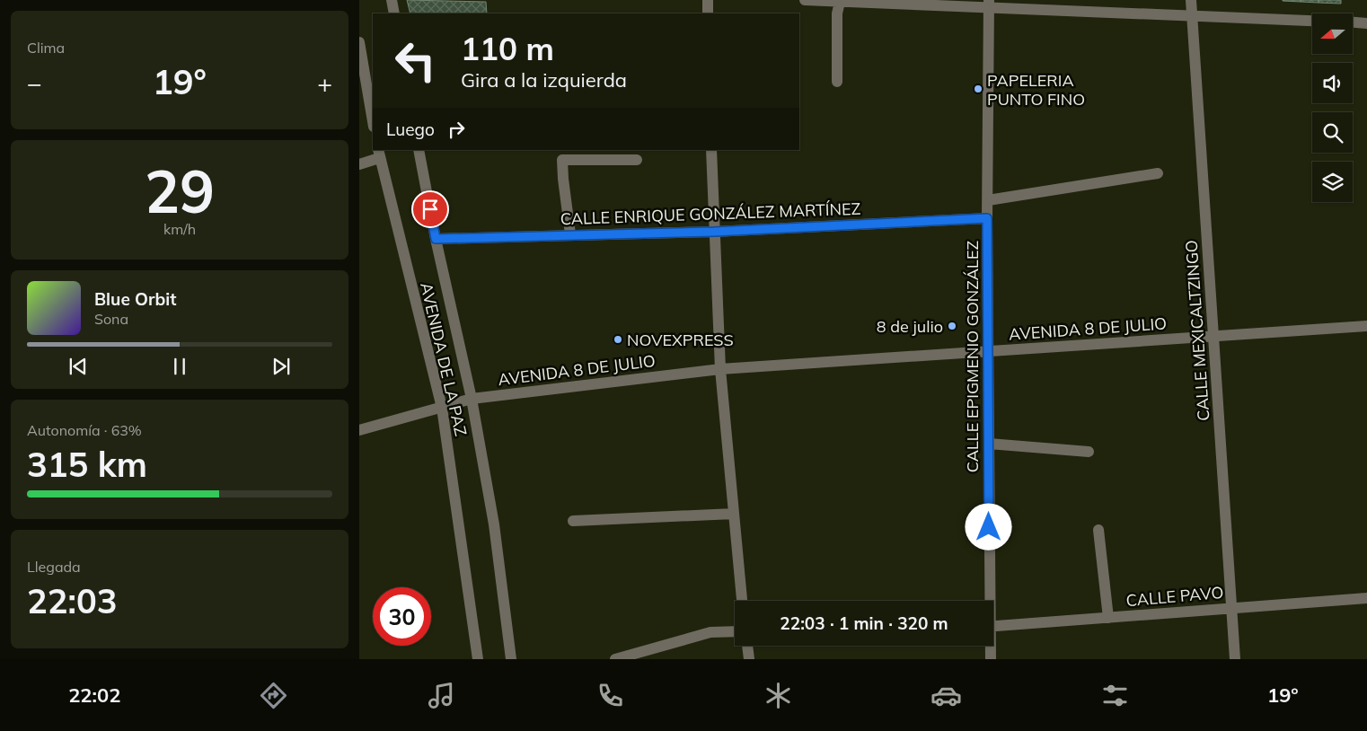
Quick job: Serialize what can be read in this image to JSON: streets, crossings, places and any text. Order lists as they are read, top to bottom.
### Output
{
  "streets": {
    "street": [
      "CALLE ENRIQUE GONZÁLEZ MARTÍNEZ",
      "AVENIDA 8 DE JULIO",
      "CALLE MEXICALTZINGO",
      "CALLE EPIGMENIO GONZÁLEZ",
      "AVENIDA DE LA PAZ",
      "CALLE PAVO"
    ]
  },
  "crossings": [
    ["CALLE ENRIQUE GONZÁLEZ MARTÍNEZ", "CALLE EPIGMENIO GONZÁLEZ"],
    ["CALLE ENRIQUE GONZÁLEZ MARTÍNEZ", "AVENIDA DE LA PAZ"],
    ["AVENIDA 8 DE JULIO", "CALLE MEXICALTZINGO"],
    ["AVENIDA 8 DE JULIO", "CALLE EPIGMENIO GONZÁLEZ"],
    ["AVENIDA 8 DE JULIO", "AVENIDA DE LA PAZ"],
    ["CALLE MEXICALTZINGO", "CALLE PAVO"]
  ],
  "places": ["PAPELERIA PUNTO FINO", "8 de julio", "NOVEXPRESS"],
  "north": "left",
  "page": {
    "tile": [
      "Clima",
      ["29", "km/h"],
      ["Autonomía · 63%", "315 km"],
      ["Llegada", "22:03"]
    ],
    "turn": ["110 m", "Gira a la izquierda"],
    "heat": ["−", "19°", "+"],
    "then": "Luego",
    "song": ["Blue Orbit", "Sona"],
    "limit": "30",
    "trip": "22:03 · 1 min · 320 m",
    "tabs": ["22:02", "19°"]
  }
}
